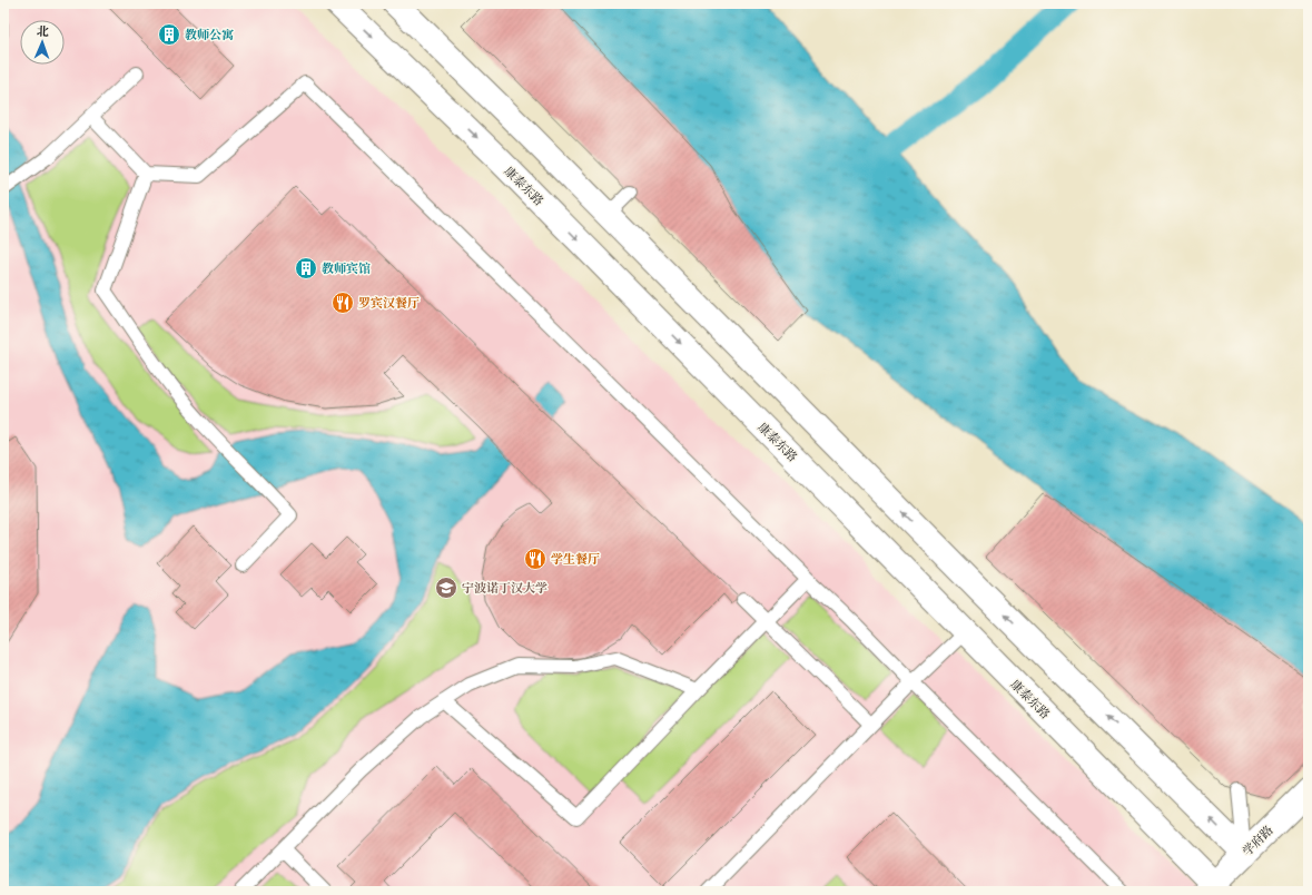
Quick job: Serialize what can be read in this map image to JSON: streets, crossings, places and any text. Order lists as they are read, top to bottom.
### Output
{
  "streets": {
    "street": ["康泰东路", "学府路"]
  },
  "crossings": [
    ["康泰东路", "学府路"]
  ],
  "places": {
    "building": ["教师公寓", "教师宾馆"],
    "restaurant": ["罗宾汉餐厅", "学生餐厅"],
    "school or university": ["宁波诺丁汉大学"]
  },
  "north": "top"
}
